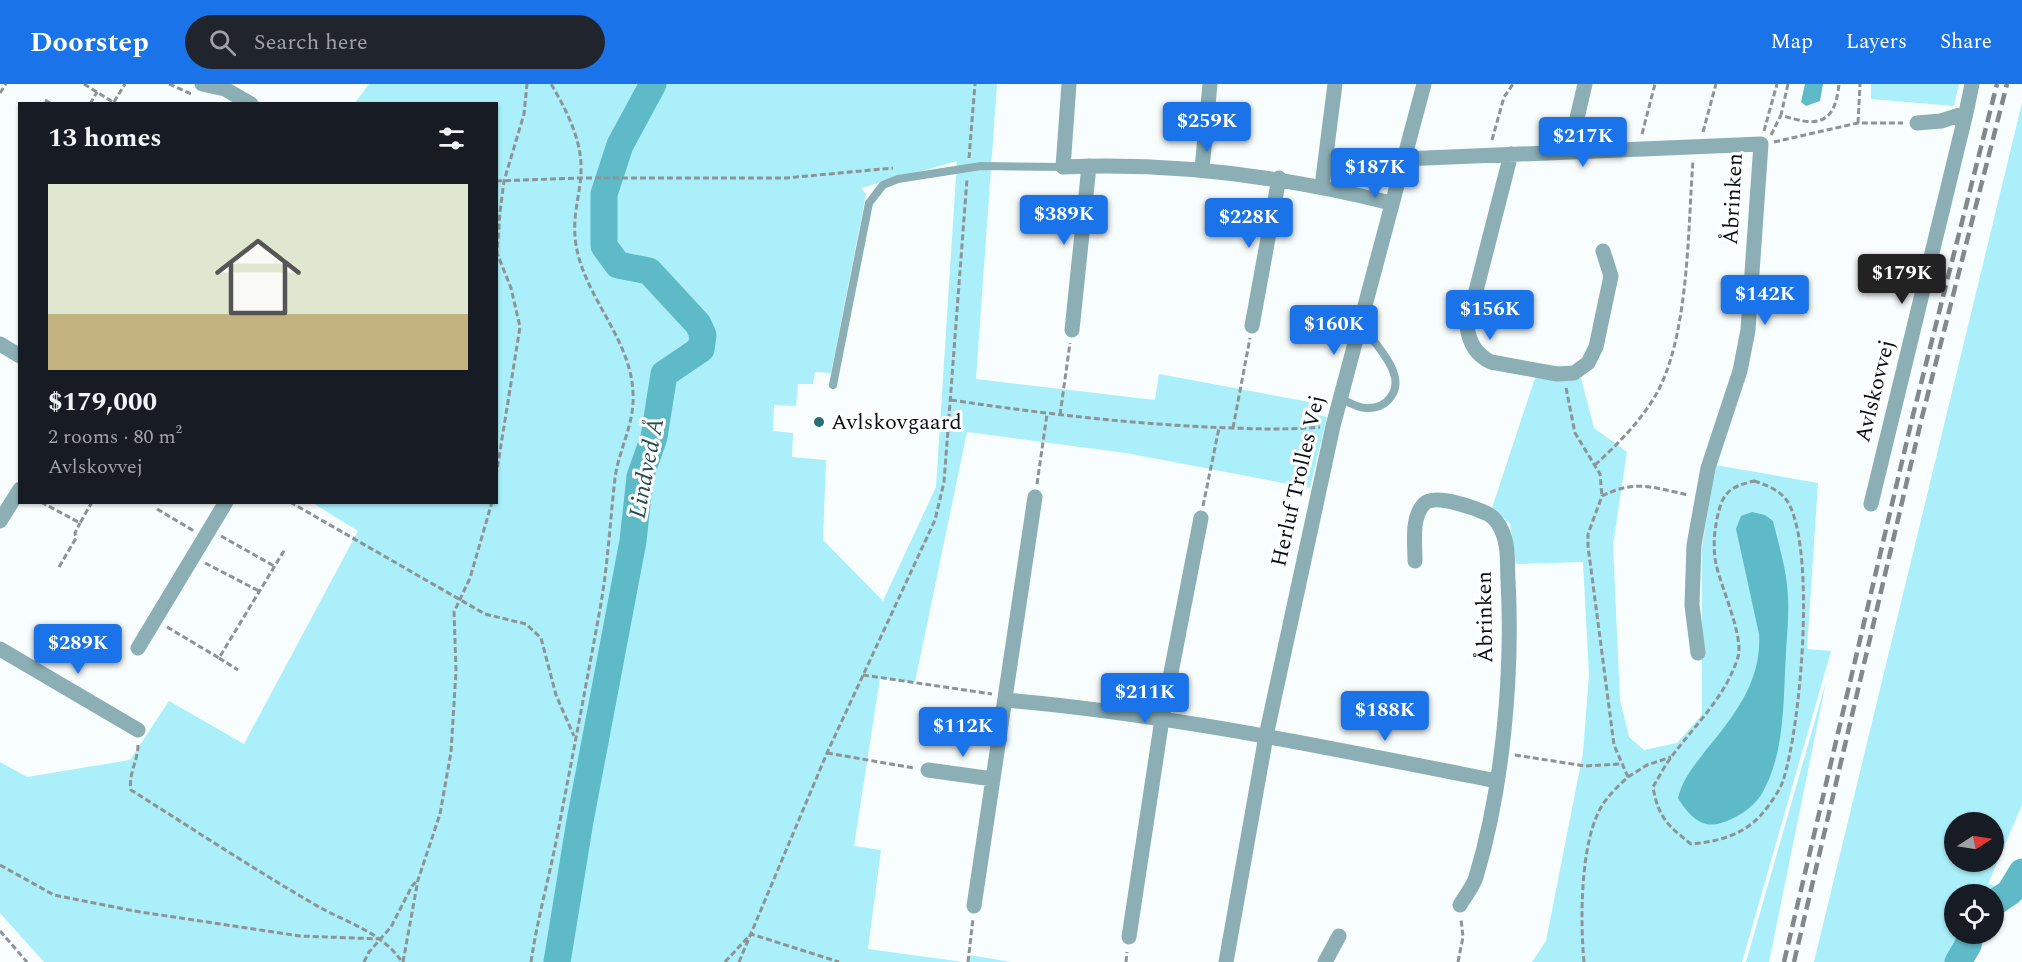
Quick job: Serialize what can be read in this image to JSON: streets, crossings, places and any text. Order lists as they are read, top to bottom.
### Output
{
  "streets": {
    "street": ["Åbrinken", "Avlskovvej", "Herluf Trolles Vej"]
  },
  "crossings": [
    ["Åbrinken", "Herluf Trolles Vej"]
  ],
  "water": ["Lindved Å"],
  "places": ["Avlskovgaard"],
  "north": "right",
  "page": {
    "header": "Doorstep",
    "search": "Search here",
    "nav": ["Map", "Layers", "Share"],
    "price": [
      "$259K",
      "$217K",
      "$187K",
      "$389K",
      "$228K",
      "$179K",
      "$142K",
      "$156K",
      "$160K",
      "$289K",
      "$211K",
      "$188K",
      "$112K"
    ],
    "heading": "13 homes",
    "list": [
      {
        "name": "$179,000",
        "note": "2 rooms · 80 m² · Avlskovvej"
      }
    ]
  }
}
